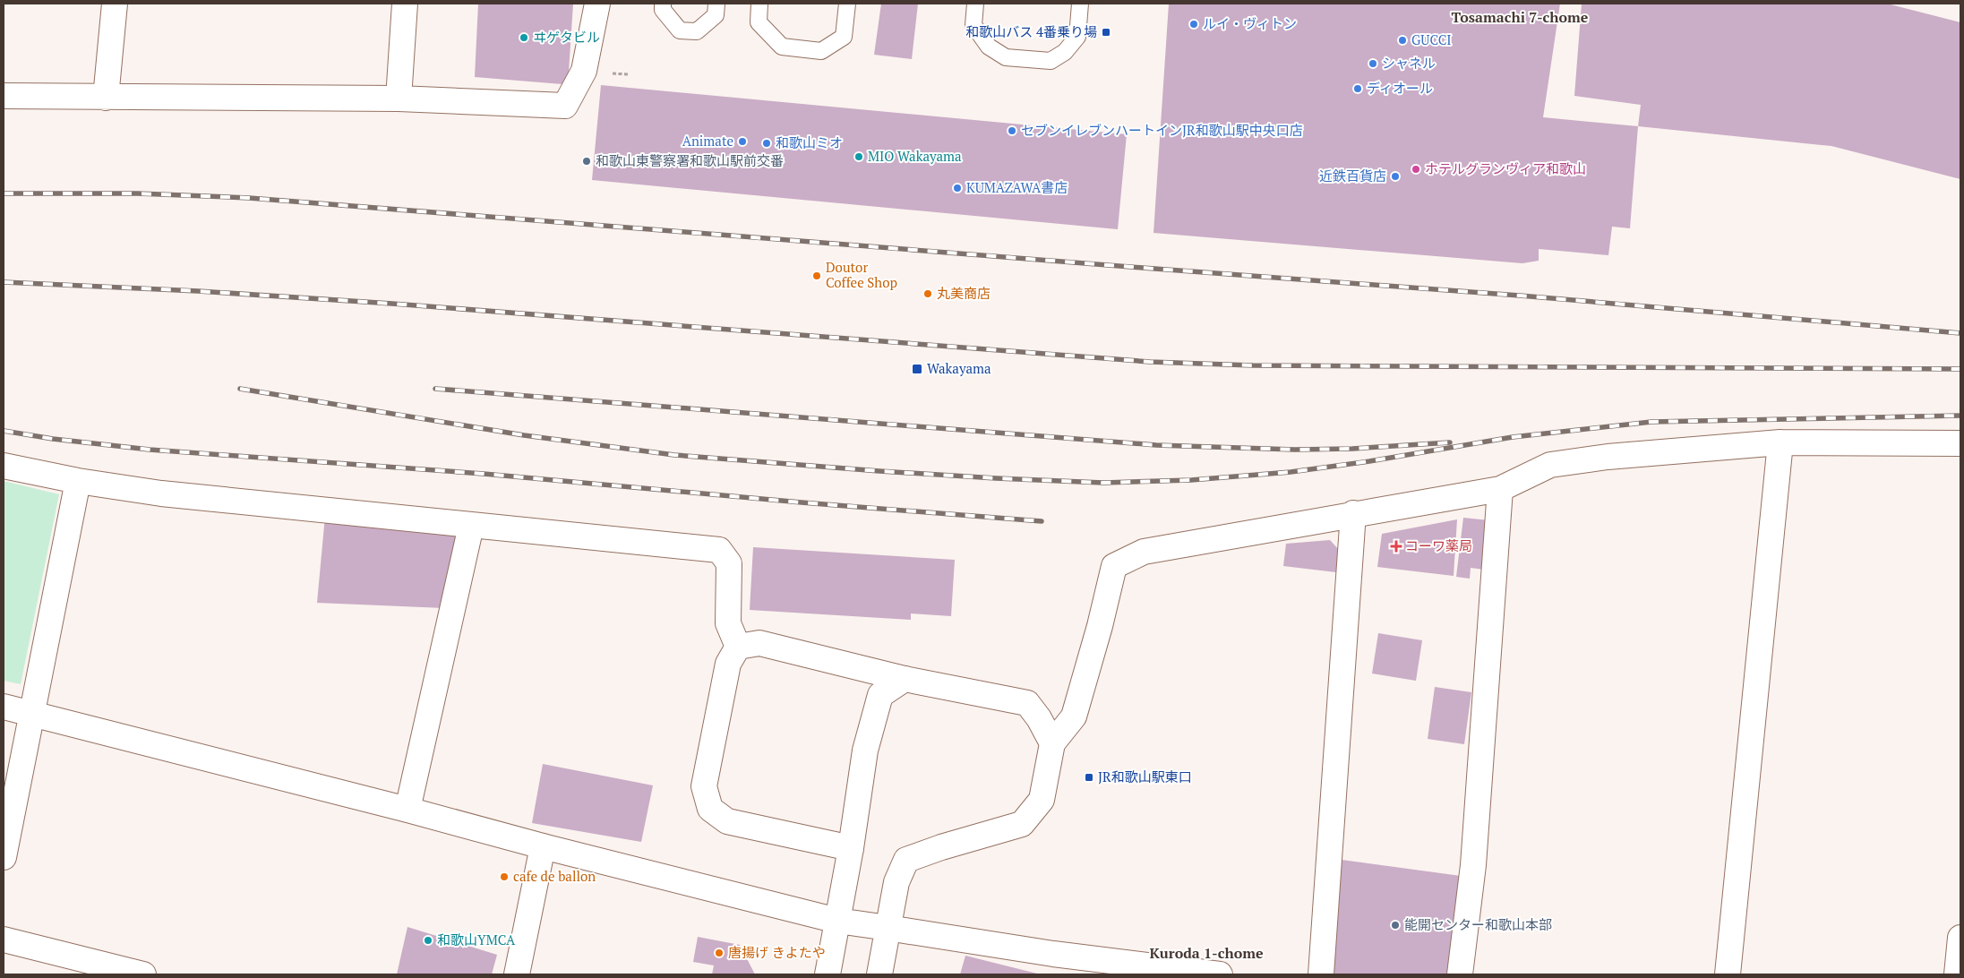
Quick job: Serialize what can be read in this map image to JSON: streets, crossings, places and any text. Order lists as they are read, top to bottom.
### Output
{
  "districts": ["Tosamachi 7-chome", "Kuroda 1-chome"],
  "places": {
    "other": [
      "ルイ・ヴィトン",
      "ヰゲタビル",
      "GUCCI",
      "シャネル",
      "ディオール",
      "セブンイレブンハートインJR和歌山駅中央口店",
      "Animate",
      "和歌山ミオ",
      "MIO Wakayama",
      "和歌山東警察署和歌山駅前交番",
      "ホテルグランヴィア和歌山",
      "近鉄百貨店",
      "KUMAZAWA書店",
      "Doutor Coffee Shop",
      "丸美商店",
      "cafe de ballon",
      "能開センター和歌山本部",
      "和歌山YMCA",
      "唐揚げ きよたや"
    ],
    "transit": ["和歌山バス 4番乗り場", "Wakayama", "JR和歌山駅東口"],
    "health": ["コーワ薬局"]
  }
}
